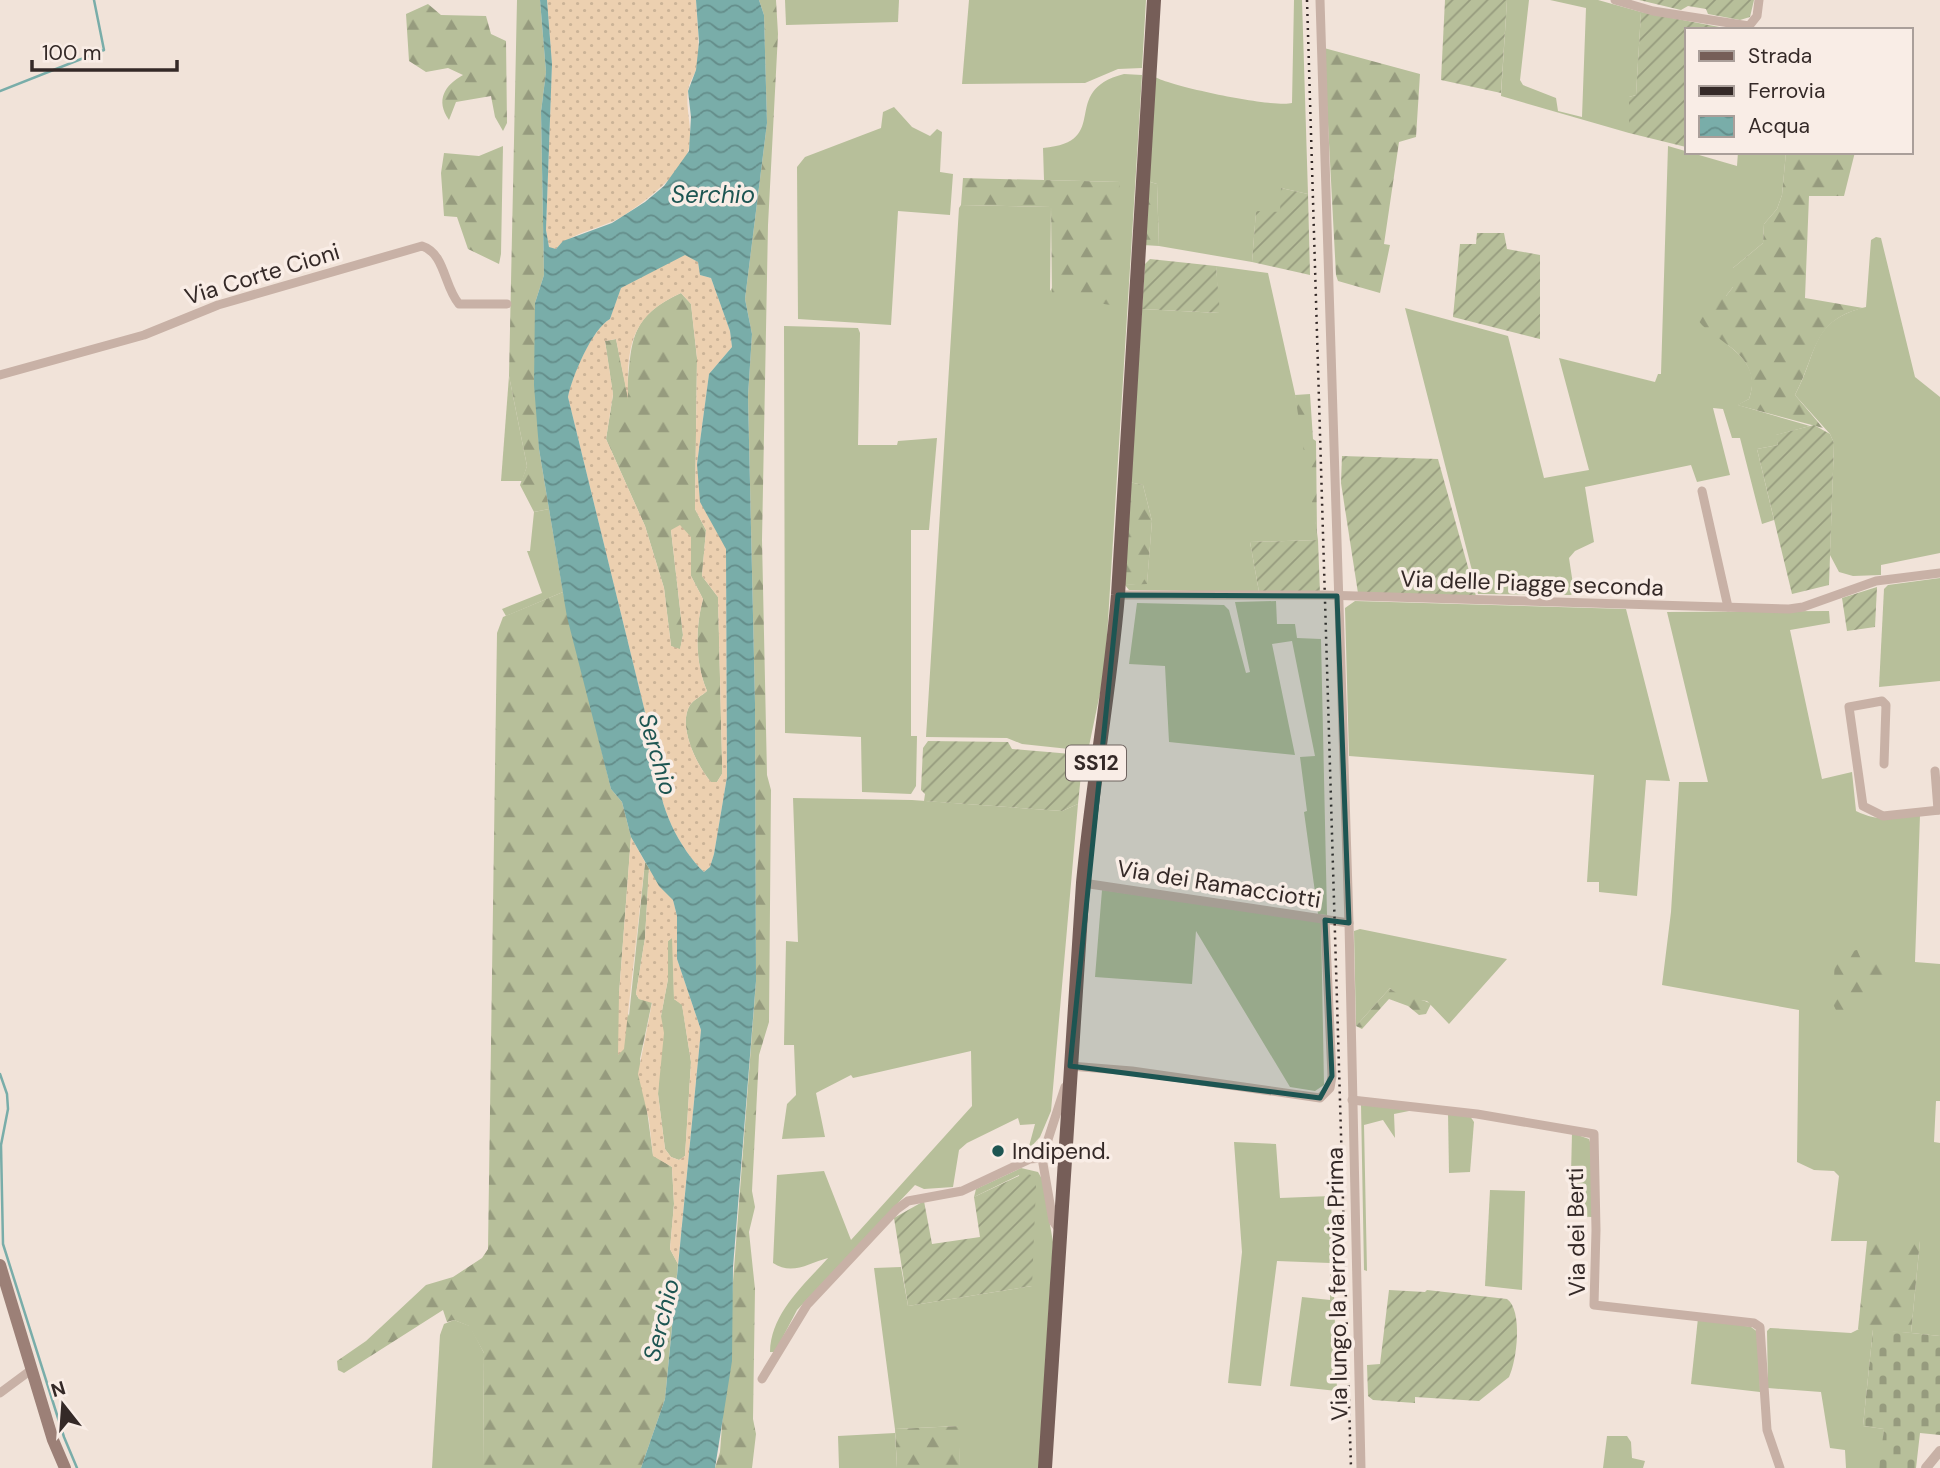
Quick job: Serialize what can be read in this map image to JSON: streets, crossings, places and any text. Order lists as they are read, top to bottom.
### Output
{
  "streets": {
    "main road": ["SS12"],
    "street": [
      "Via Corte Cioni",
      "Via delle Piagge seconda",
      "Via dei Ramacciotti",
      "Via dei Berti",
      "Via lungo la ferrovia Prima"
    ]
  },
  "crossings": [
    ["Via delle Piagge seconda", "SS12"],
    ["Via delle Piagge seconda", "Via lungo la ferrovia Prima"],
    ["SS12", "Via dei Ramacciotti"],
    ["Via dei Ramacciotti", "Via lungo la ferrovia Prima"],
    ["Via dei Berti", "Via lungo la ferrovia Prima"]
  ],
  "water": ["Serchio"],
  "places": ["Indipend."],
  "legend": ["Strada", "Ferrovia", "Acqua"],
  "scale_bar": "100 m",
  "north": "top"
}
